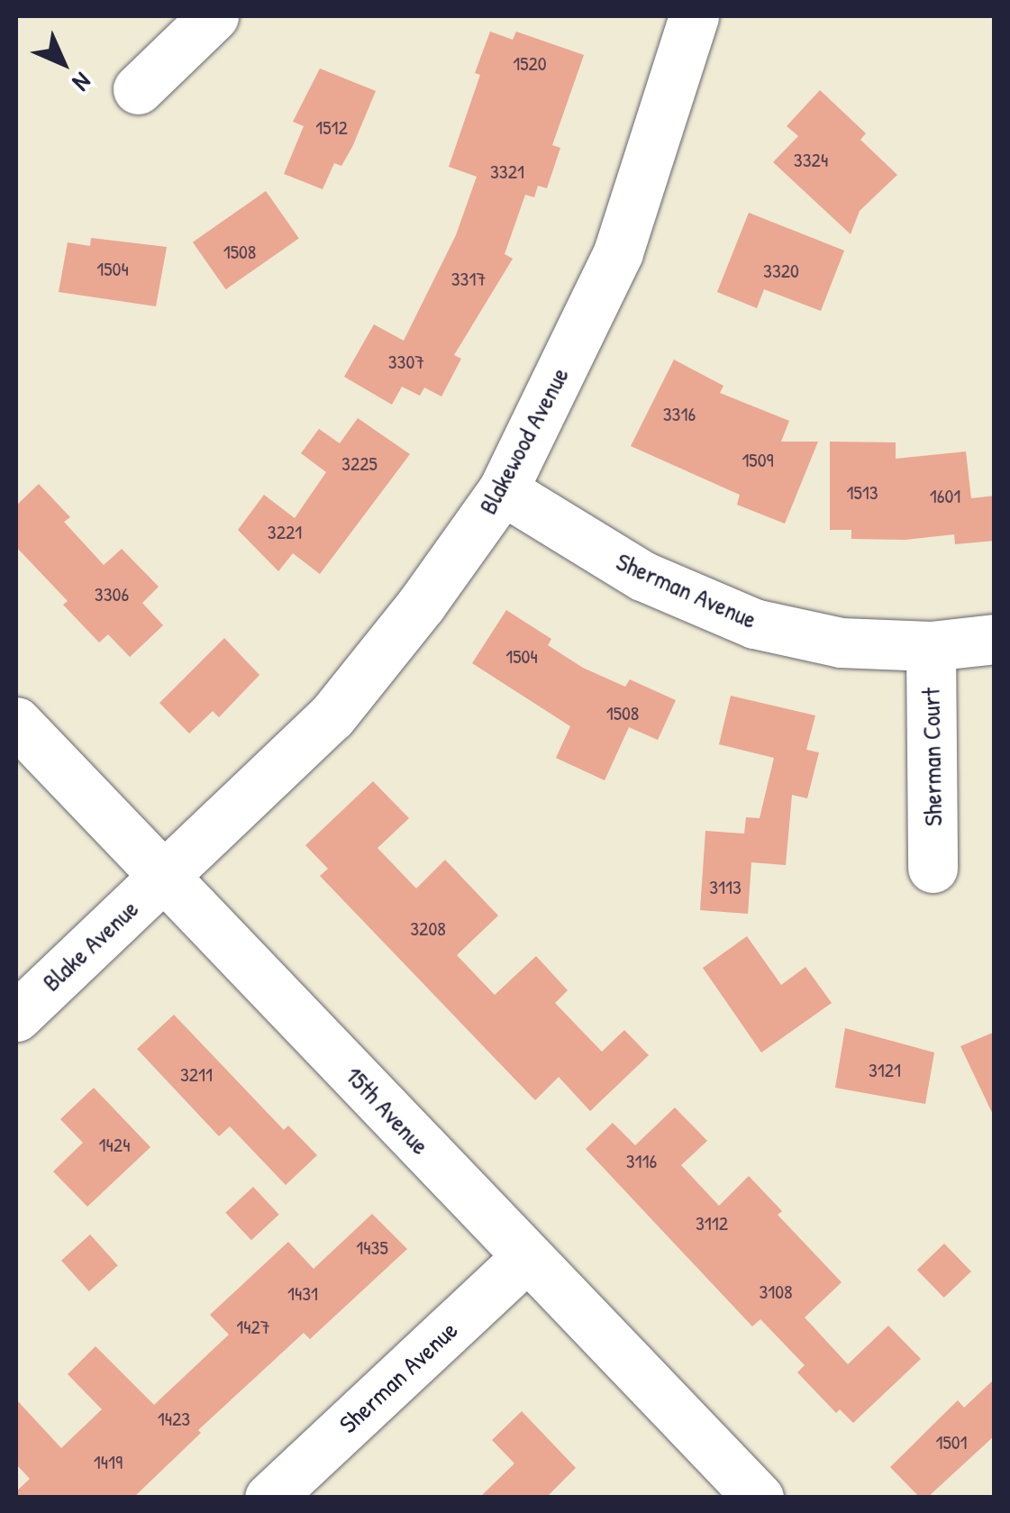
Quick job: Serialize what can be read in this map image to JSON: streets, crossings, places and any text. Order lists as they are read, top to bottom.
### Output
{
  "streets": {
    "street": [
      "Blakewood Avenue",
      "Sherman Avenue",
      "Sherman Court",
      "Blake Avenue",
      "15th Avenue"
    ]
  },
  "crossings": [
    ["Blakewood Avenue", "Sherman Avenue"],
    ["Blakewood Avenue", "Blake Avenue"],
    ["Blakewood Avenue", "15th Avenue"],
    ["Sherman Avenue", "Sherman Court"],
    ["Sherman Avenue", "15th Avenue"],
    ["Blake Avenue", "15th Avenue"]
  ],
  "house_numbers": [
    "1520",
    "1512",
    "3324",
    "3321",
    "1508",
    "1504",
    "3320",
    "3317",
    "3307",
    "3316",
    "1509",
    "3225",
    "1513",
    "1601",
    "3221",
    "3306",
    "1504",
    "1508",
    "3113",
    "3208",
    "3121",
    "3211",
    "1424",
    "3116",
    "3112",
    "1435",
    "3108",
    "1431",
    "1427",
    "1423",
    "1501",
    "1419"
  ],
  "north": "bottom right"
}
